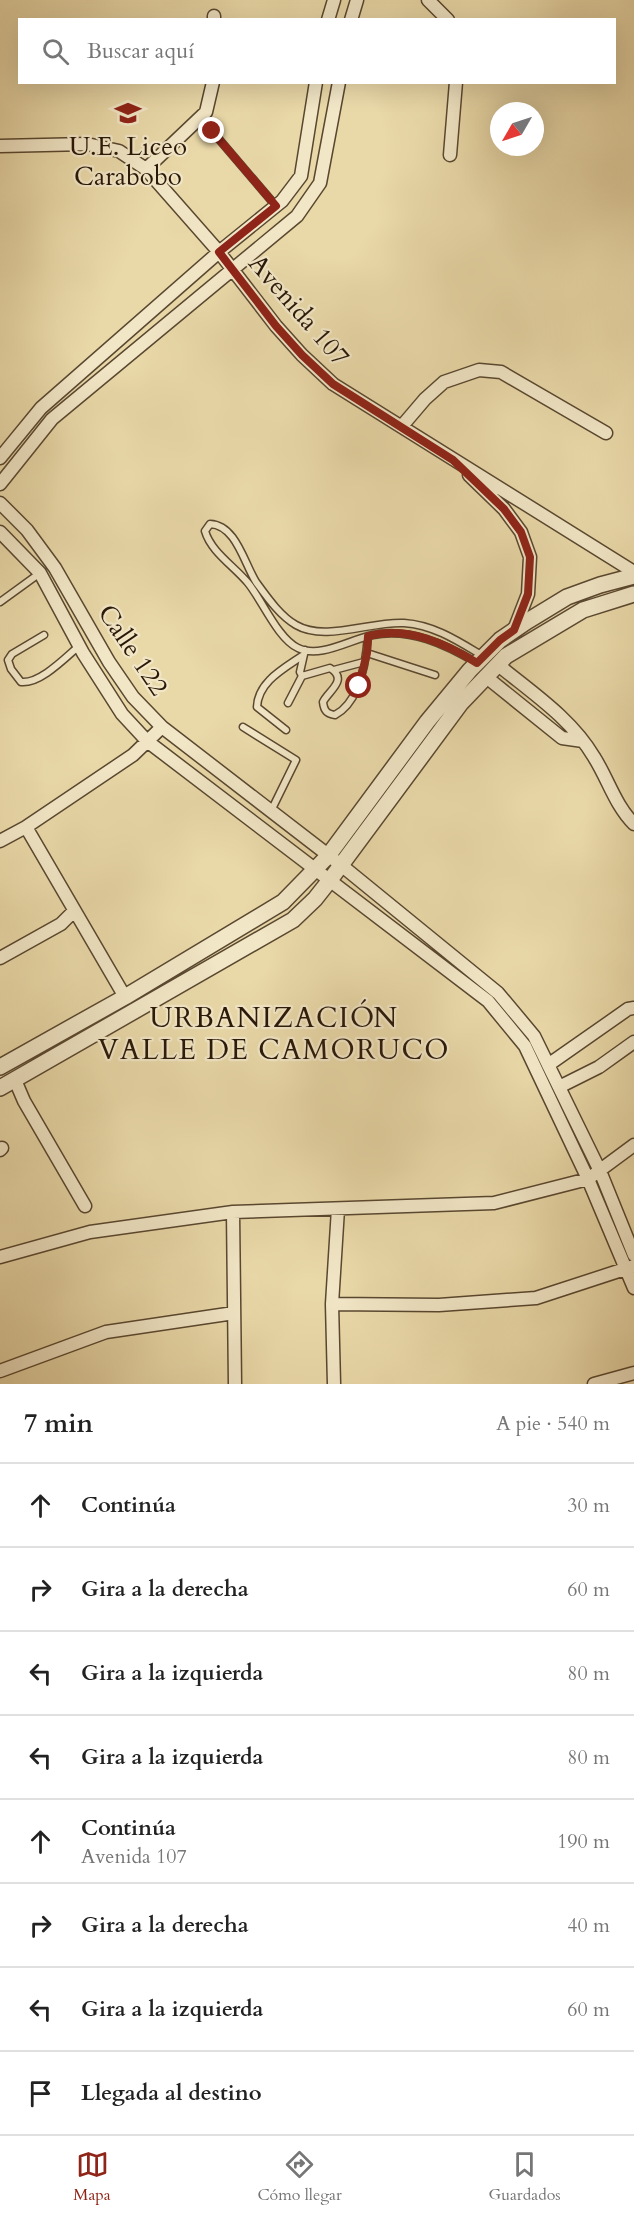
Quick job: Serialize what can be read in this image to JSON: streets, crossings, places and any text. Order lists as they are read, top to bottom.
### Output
{
  "streets": {
    "street": ["Avenida 107", "Calle 122"]
  },
  "districts": ["URBANIZACIÓN VALLE DE CAMORUCO"],
  "places": {
    "school or university": ["U.E. Liceo Carabobo"]
  },
  "north": "bottom left",
  "page": {
    "search": "Buscar aquí",
    "heading": ["7 min", "A pie · 540 m"],
    "list": [
      ["Continúa", "30 m"],
      ["Gira a la derecha", "60 m"],
      ["Gira a la izquierda", "80 m"],
      ["Gira a la izquierda", "80 m"],
      ["Continúa", "Avenida 107", "190 m"],
      ["Gira a la derecha", "40 m"],
      ["Gira a la izquierda", "60 m"],
      "Llegada al destino"
    ],
    "nav": ["Mapa", "Cómo llegar", "Guardados"]
  }
}
